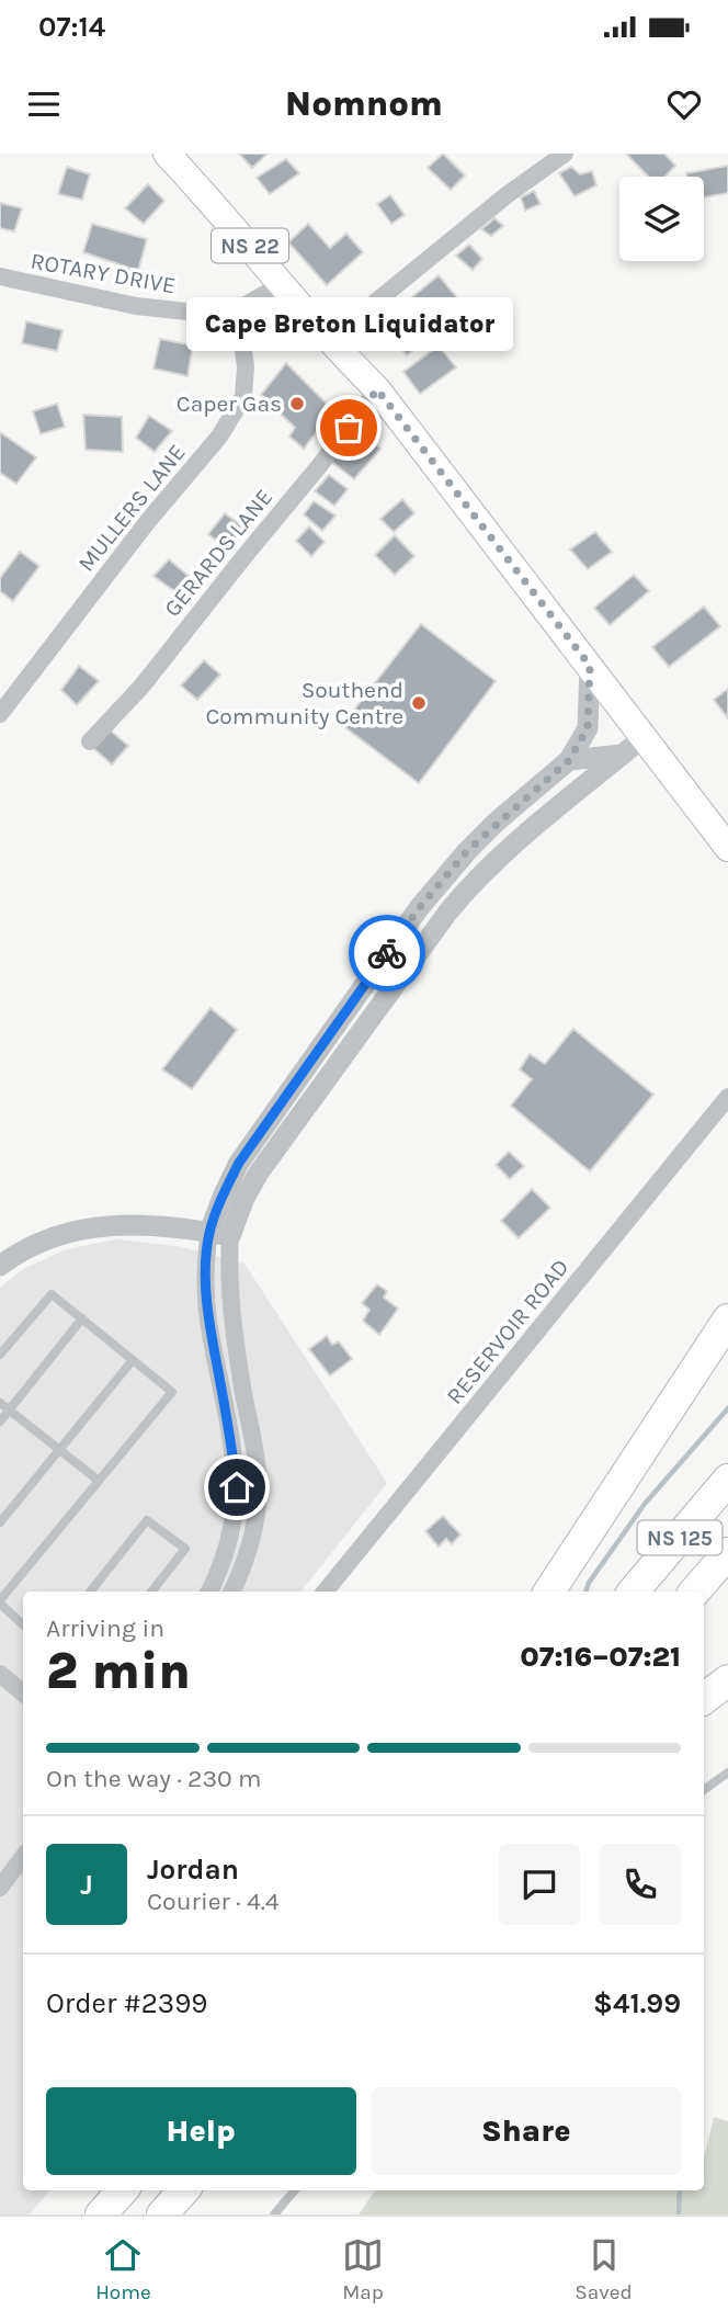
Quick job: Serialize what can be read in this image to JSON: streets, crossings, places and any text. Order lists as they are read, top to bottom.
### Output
{
  "streets": {
    "highway": ["NS 125"],
    "main road": ["NS 22"],
    "street": [
      "ROTARY DRIVE",
      "MULLERS LANE",
      "GERARDS LANE",
      "RESERVOIR ROAD"
    ]
  },
  "crossings": [
    ["NS 22", "GERARDS LANE"],
    ["ROTARY DRIVE", "MULLERS LANE"]
  ],
  "places": ["Caper Gas", "Cape Breton Liquidator", "Southend Community Centre"],
  "page": {
    "status": "07:14",
    "header": "Nomnom",
    "bubble": "Cape Breton Liquidator",
    "heading": ["2 min", "Arriving in", "07:16–07:21"],
    "panel": [
      "Jordan",
      "Courier · 4.4",
      "Order #2399",
      "$41.99"
    ],
    "bar": "On the way · 230 m",
    "round": "J",
    "buttons": ["Help", "Share"],
    "tabs": ["Home", "Map", "Saved"]
  }
}
